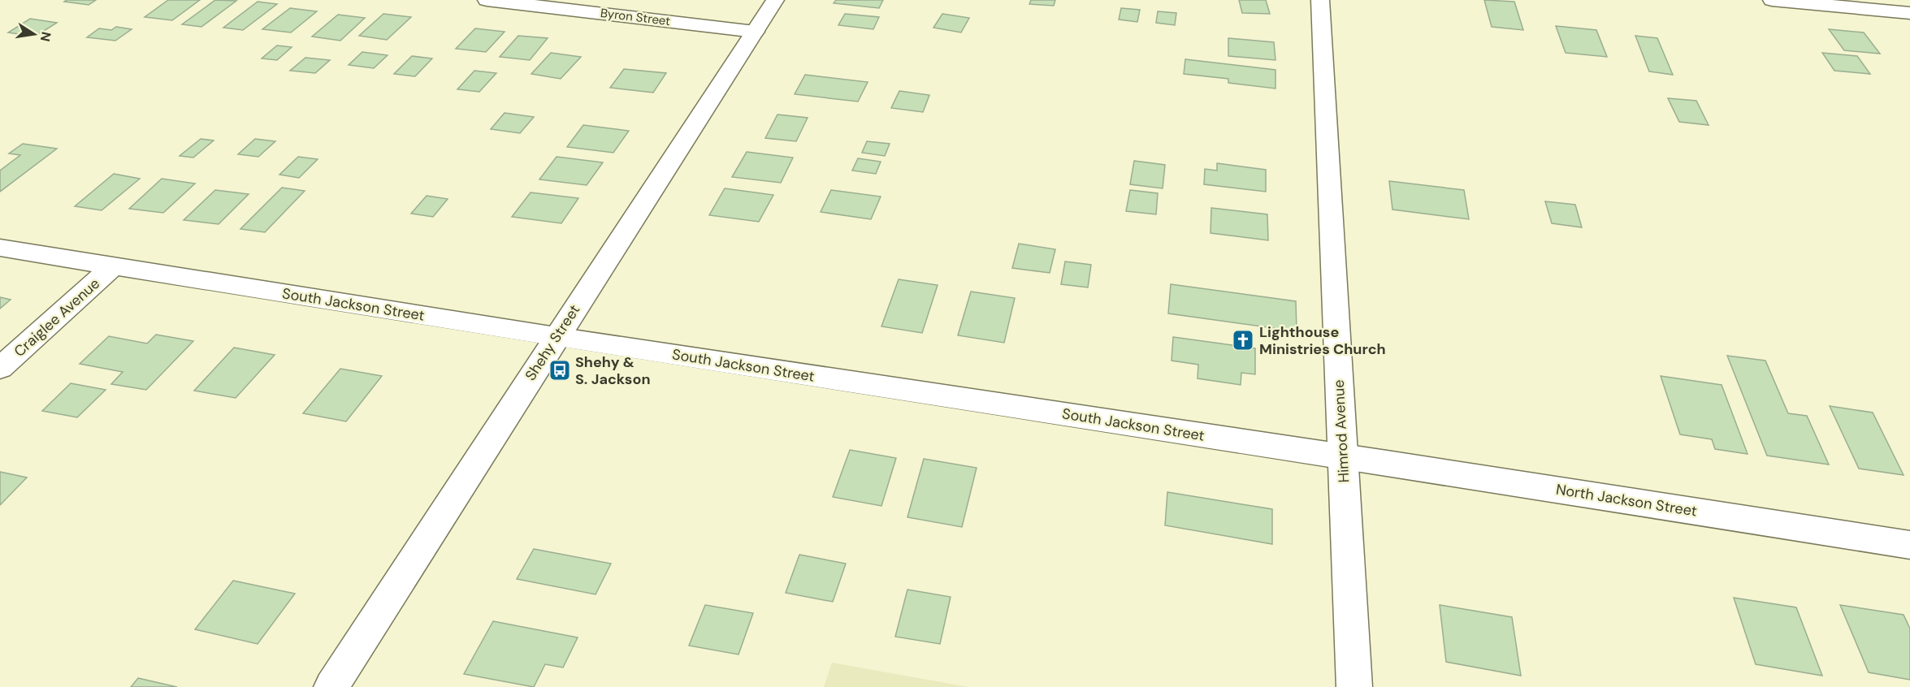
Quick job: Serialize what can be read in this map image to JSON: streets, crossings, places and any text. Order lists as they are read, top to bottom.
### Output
{
  "streets": {
    "street": [
      "Byron Street",
      "South Jackson Street",
      "Craiglee Avenue",
      "Shehy Street",
      "Himrod Avenue",
      "North Jackson Street"
    ]
  },
  "crossings": [
    ["Byron Street", "Shehy Street"],
    ["South Jackson Street", "Craiglee Avenue"],
    ["South Jackson Street", "Shehy Street"],
    ["South Jackson Street", "Himrod Avenue"],
    ["South Jackson Street", "North Jackson Street"],
    ["Himrod Avenue", "North Jackson Street"]
  ],
  "places": {
    "church": ["Lighthouse Ministries Church"],
    "bus stop": ["Shehy & S. Jackson"]
  },
  "north": "right"
}
